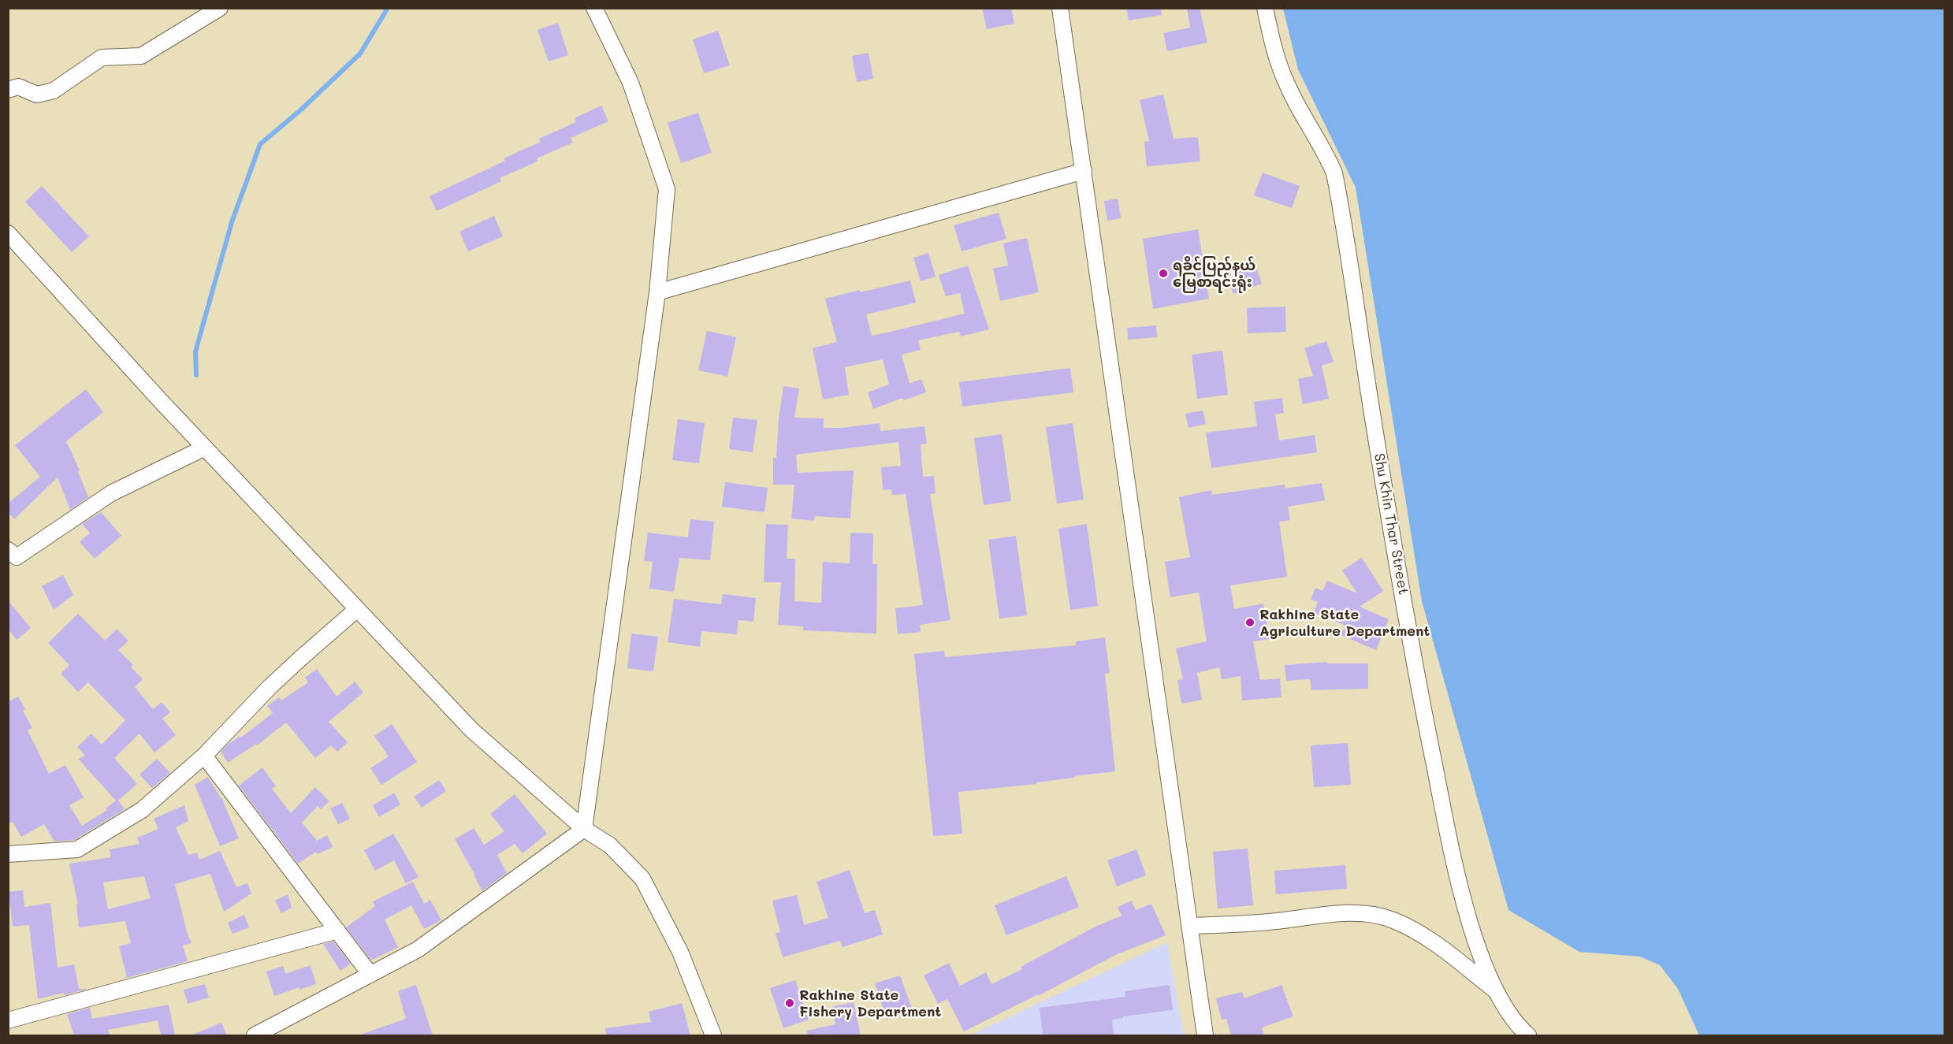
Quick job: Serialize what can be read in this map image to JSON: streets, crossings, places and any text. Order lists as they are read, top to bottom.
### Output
{
  "streets": {
    "street": ["Shu Khin Thar Street"]
  },
  "places": ["ရခိုင်ပြည်နယ် မြေစာရင်းရုံး", "Rakhine State Agriculture Department", "Rakhine State Fishery Department"]
}
